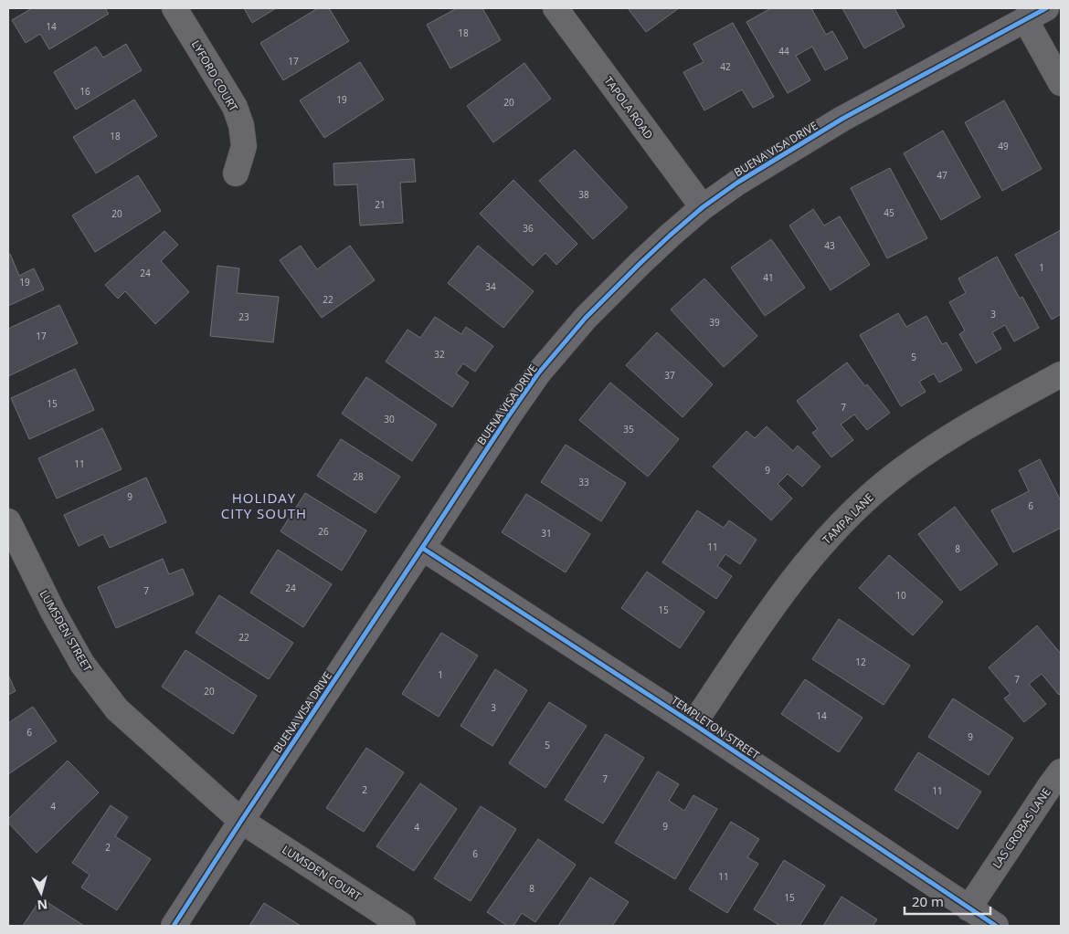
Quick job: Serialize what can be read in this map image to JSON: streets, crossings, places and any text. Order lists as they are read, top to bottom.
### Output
{
  "streets": {
    "street": [
      "LYFORD COURT",
      "TAPOLA ROAD",
      "BUENA VISA DRIVE",
      "TAMPA LANE",
      "LUMSDEN STREET",
      "TEMPLETON STREET",
      "LAS CROBAS LANE",
      "LUMSDEN COURT"
    ]
  },
  "crossings": [
    ["TAPOLA ROAD", "BUENA VISA DRIVE"],
    ["BUENA VISA DRIVE", "LUMSDEN STREET"],
    ["BUENA VISA DRIVE", "TEMPLETON STREET"],
    ["BUENA VISA DRIVE", "LUMSDEN COURT"],
    ["TAMPA LANE", "TEMPLETON STREET"],
    ["LUMSDEN STREET", "LUMSDEN COURT"],
    ["TEMPLETON STREET", "LAS CROBAS LANE"]
  ],
  "districts": ["HOLIDAY CITY SOUTH"],
  "house_numbers": [
    "14",
    "18",
    "44",
    "17",
    "42",
    "16",
    "19",
    "20",
    "18",
    "49",
    "47",
    "38",
    "21",
    "45",
    "20",
    "36",
    "43",
    "1",
    "24",
    "41",
    "19",
    "34",
    "22",
    "3",
    "23",
    "39",
    "17",
    "32",
    "5",
    "37",
    "15",
    "7",
    "30",
    "35",
    "11",
    "9",
    "28",
    "33",
    "9",
    "6",
    "26",
    "31",
    "11",
    "8",
    "24",
    "7",
    "10",
    "15",
    "22",
    "12",
    "1",
    "7",
    "20",
    "3",
    "14",
    "6",
    "9",
    "5",
    "7",
    "2",
    "11",
    "4",
    "9",
    "4",
    "2",
    "6",
    "11",
    "8",
    "15"
  ],
  "scale_bar": "20 m",
  "north": "bottom"
}
